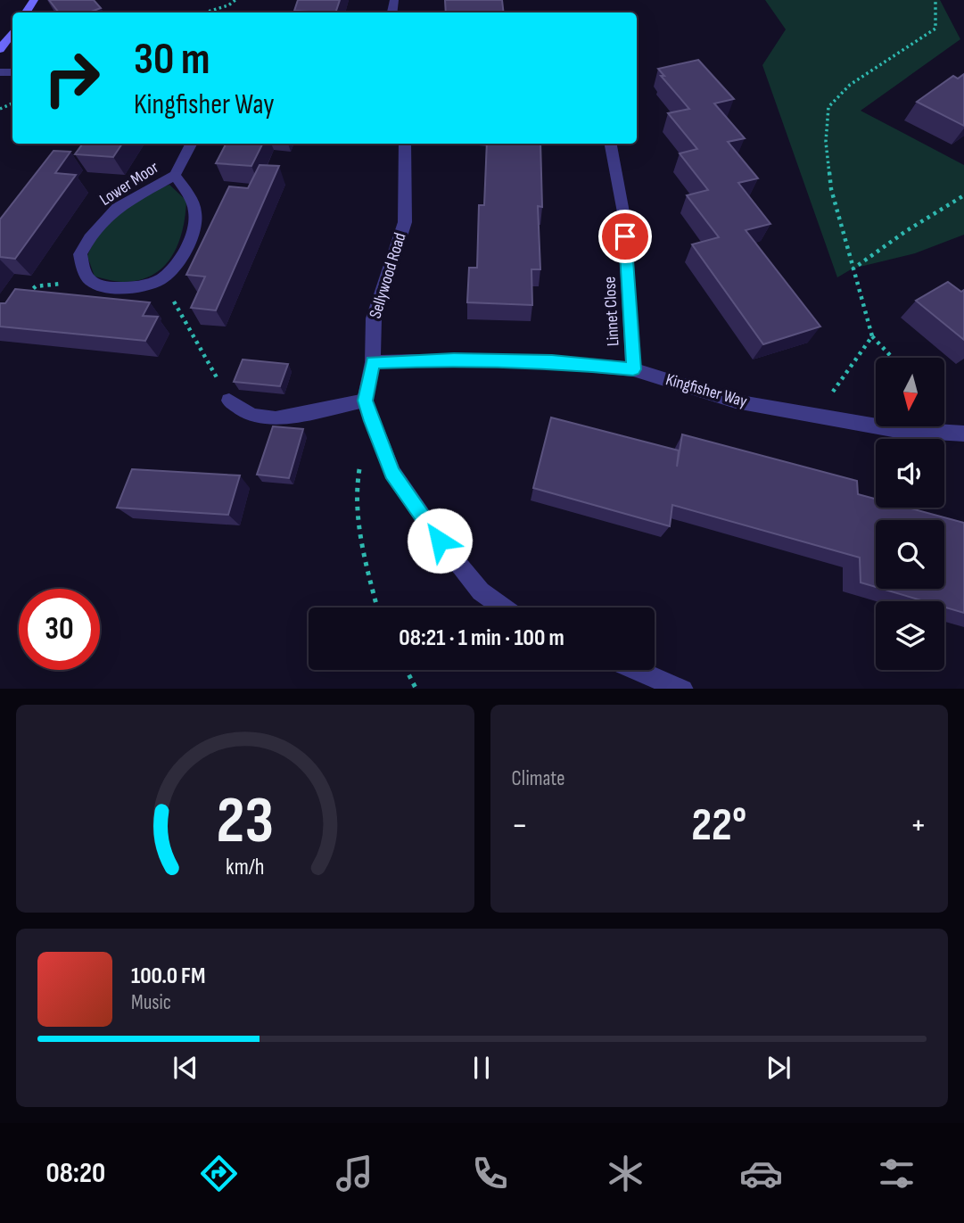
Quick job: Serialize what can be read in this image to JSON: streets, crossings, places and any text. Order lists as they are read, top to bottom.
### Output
{
  "streets": {
    "street": [
      "Lower Moor",
      "Sellywood Road",
      "Linnet Close",
      "Kingfisher Way"
    ]
  },
  "crossings": [
    ["Sellywood Road", "Kingfisher Way"],
    ["Linnet Close", "Kingfisher Way"]
  ],
  "north": "bottom",
  "page": {
    "turn": ["30 m", "Kingfisher Way"],
    "limit": "30",
    "trip": "08:21 · 1 min · 100 m",
    "tile": "Climate",
    "heat": ["−", "22°", "+"],
    "song": ["100.0 FM", "Music"],
    "tabs": "08:20",
    "gauge": ["23", "km/h"]
  }
}
